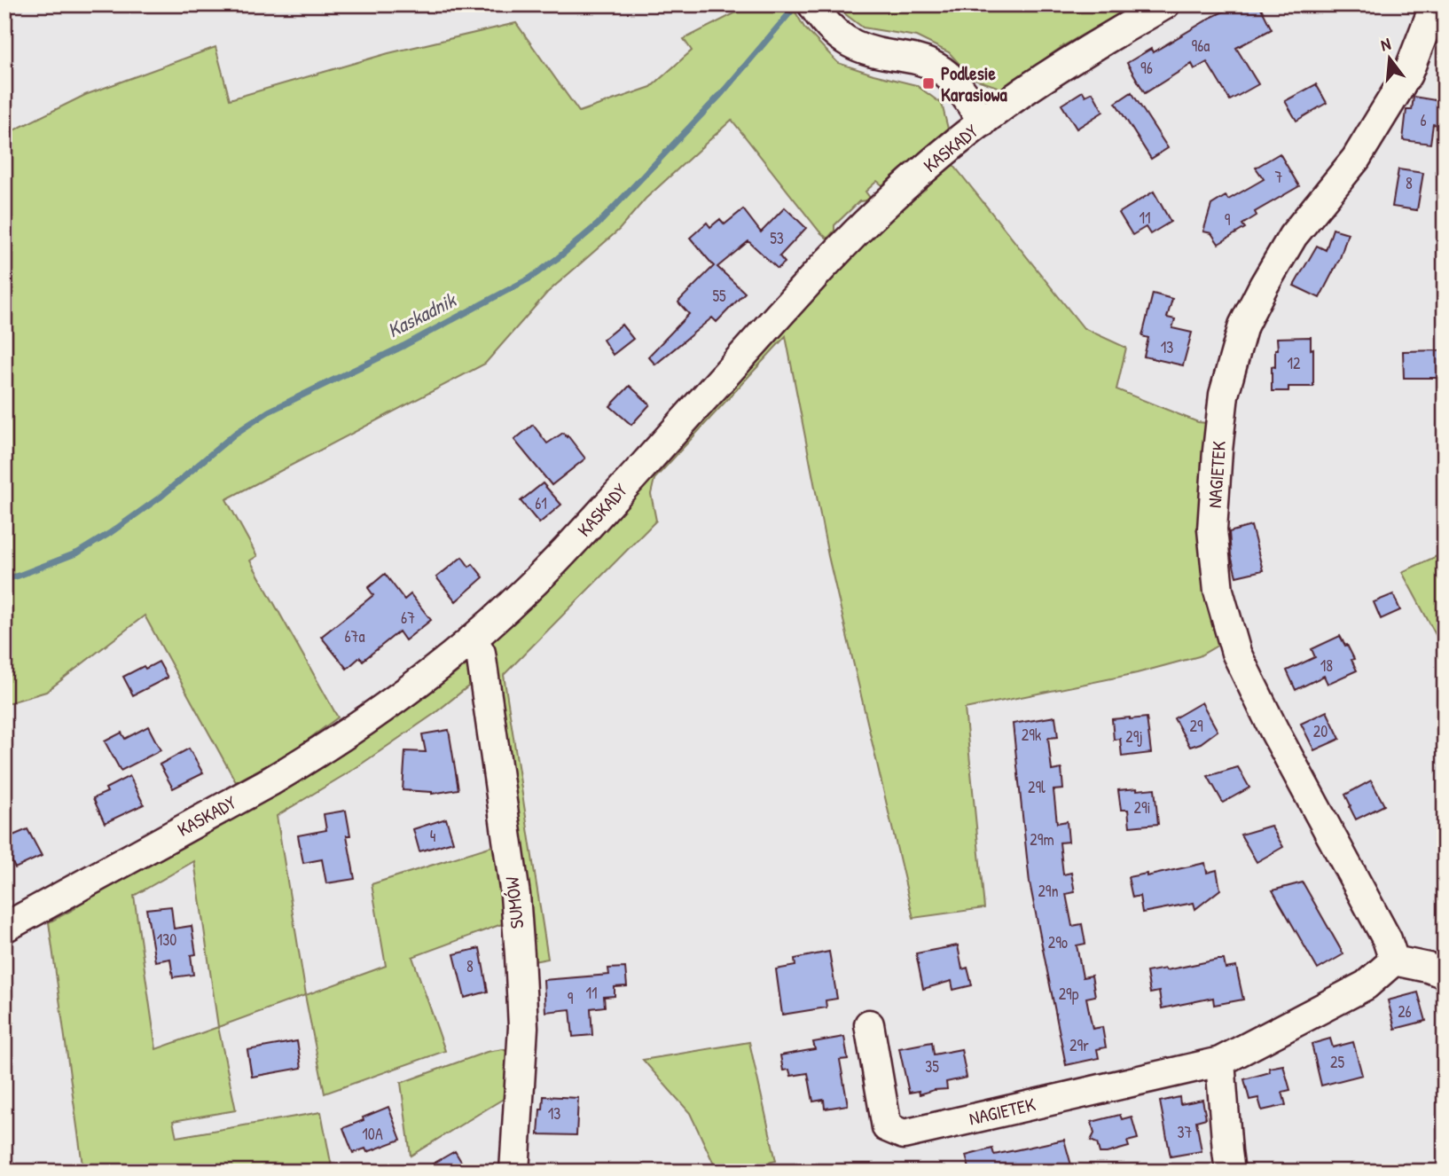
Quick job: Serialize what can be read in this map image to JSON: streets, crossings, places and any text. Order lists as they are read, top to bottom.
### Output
{
  "streets": {
    "street": ["KASKADY", "NAGIETEK", "SUMÓW"]
  },
  "crossings": [
    ["KASKADY", "SUMÓW"]
  ],
  "water": ["Kaskadnik"],
  "places": {
    "transit": ["Podlesie Karasiowa"]
  },
  "house_numbers": [
    "96a",
    "96",
    "6",
    "7",
    "8",
    "11",
    "9",
    "53",
    "55",
    "13",
    "12",
    "61",
    "67",
    "67a",
    "18",
    "29",
    "20",
    "29k",
    "29j",
    "29l",
    "29i",
    "4",
    "29m",
    "29n",
    "130",
    "29o",
    "8",
    "11",
    "29p",
    "9",
    "26",
    "29r",
    "25",
    "35",
    "13",
    "37",
    "10A"
  ],
  "north": "top"
}
